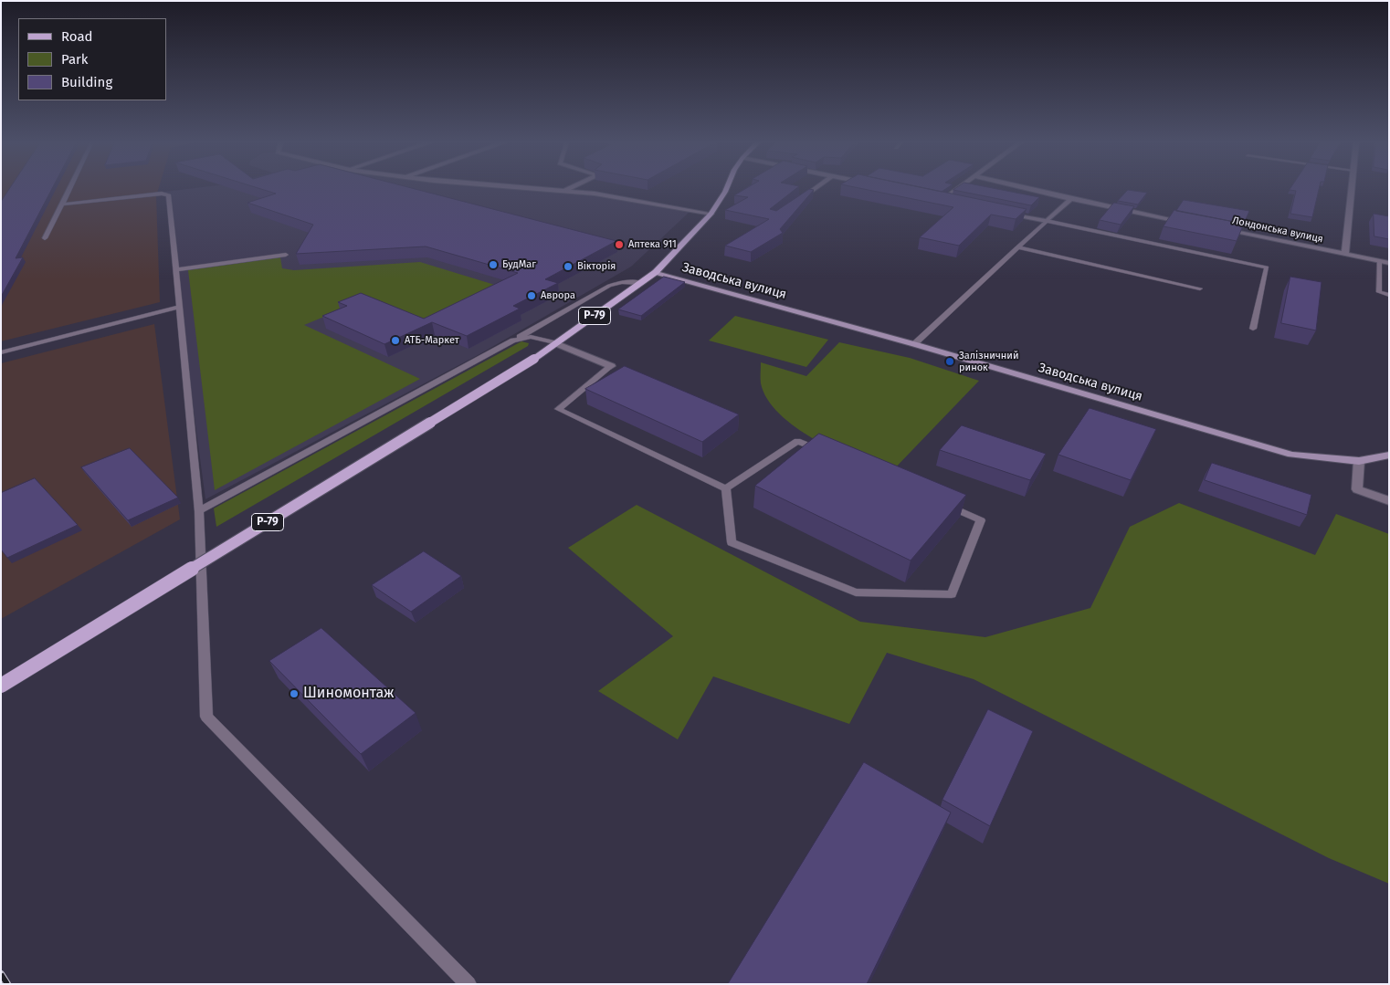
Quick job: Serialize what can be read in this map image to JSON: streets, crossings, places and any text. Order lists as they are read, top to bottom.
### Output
{
  "streets": {
    "main road": ["Р-79"],
    "street": ["Лондонська вулиця", "Заводська вулиця"]
  },
  "crossings": [
    ["Заводська вулиця", "Р-79"]
  ],
  "places": [
    "Аптека 911",
    "БудМаг",
    "Вікторія",
    "Аврора",
    "АТБ-Маркет",
    "Залізничний ринок",
    "Шиномонтаж"
  ],
  "legend": ["Road", "Park", "Building"]
}
